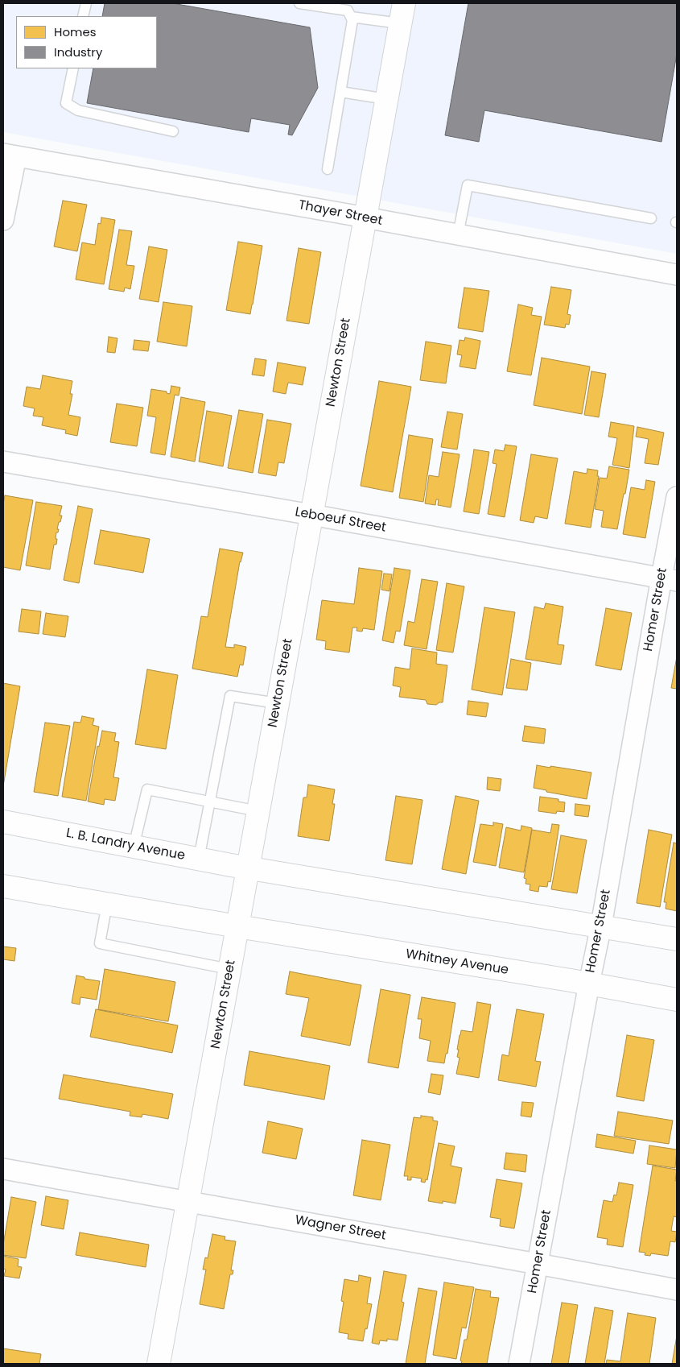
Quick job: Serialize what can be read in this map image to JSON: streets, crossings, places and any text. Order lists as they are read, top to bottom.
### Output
{
  "streets": {
    "main road": ["Newton Street", "L. B. Landry Avenue", "Whitney Avenue"],
    "street": [
      "Thayer Street",
      "Leboeuf Street",
      "Homer Street",
      "Wagner Street"
    ]
  },
  "crossings": [
    ["Thayer Street", "Newton Street"],
    ["Newton Street", "Leboeuf Street"],
    ["Newton Street", "L. B. Landry Avenue"],
    ["Newton Street", "Whitney Avenue"],
    ["Newton Street", "Wagner Street"],
    ["Leboeuf Street", "Homer Street"],
    ["Homer Street", "Whitney Avenue"],
    ["Homer Street", "Wagner Street"]
  ],
  "legend": ["Homes", "Industry"]
}
